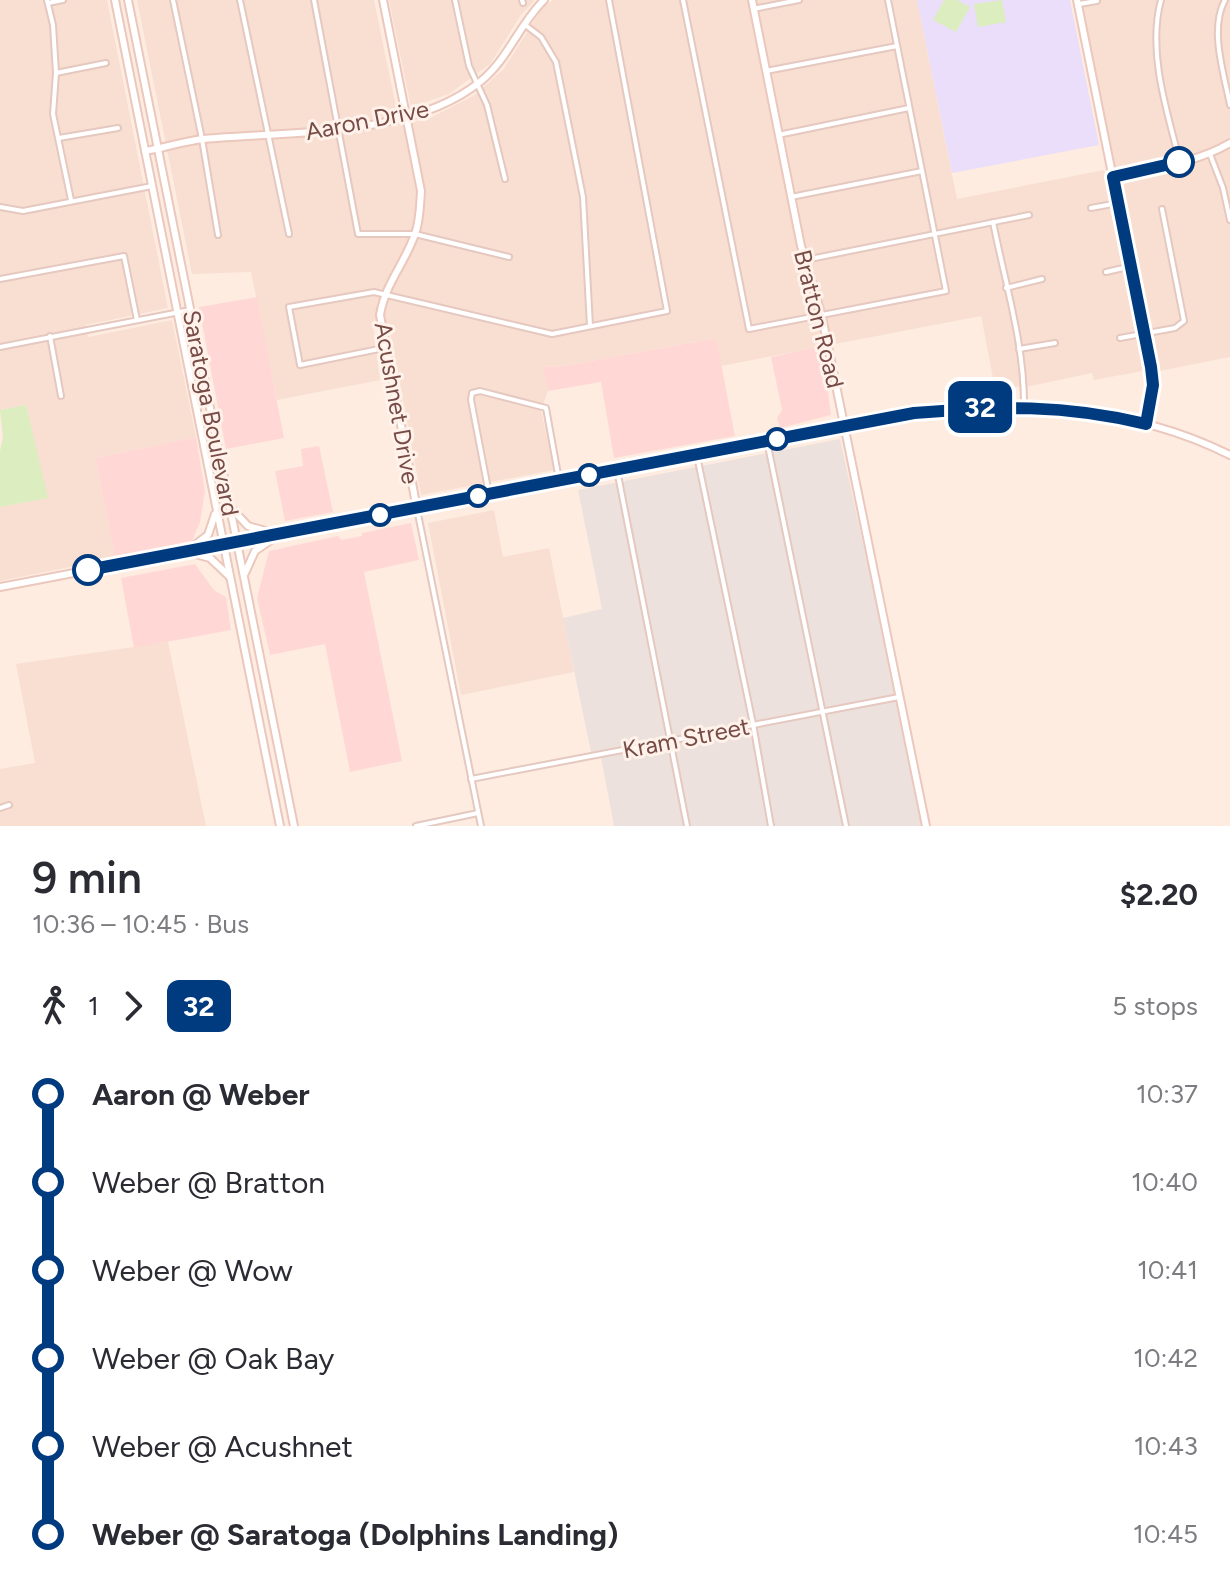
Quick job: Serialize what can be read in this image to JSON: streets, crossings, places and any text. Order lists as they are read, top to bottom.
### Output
{
  "streets": {
    "main road": [
      "Aaron Drive",
      "Bratton Road",
      "Acushnet Drive",
      "Saratoga Boulevard"
    ],
    "street": ["Kram Street"]
  },
  "crossings": [
    ["Aaron Drive", "Acushnet Drive"],
    ["Aaron Drive", "Saratoga Boulevard"],
    ["Bratton Road", "Kram Street"],
    ["Acushnet Drive", "Kram Street"]
  ],
  "lines": ["bus line 32"],
  "page": {
    "on_map": "32",
    "heading": ["9 min", "10:36 – 10:45 · Bus", "$2.20"],
    "legs": ["1", "32", "5 stops"],
    "list": [
      {
        "name": "Aaron @ Weber",
        "value": "10:37"
      },
      {
        "name": "Weber @ Bratton",
        "value": "10:40"
      },
      {
        "name": "Weber @ Wow",
        "value": "10:41"
      },
      {
        "name": "Weber @ Oak Bay",
        "value": "10:42"
      },
      {
        "name": "Weber @ Acushnet",
        "value": "10:43"
      },
      {
        "name": "Weber @ Saratoga (Dolphins Landing)",
        "value": "10:45"
      }
    ]
  }
}
